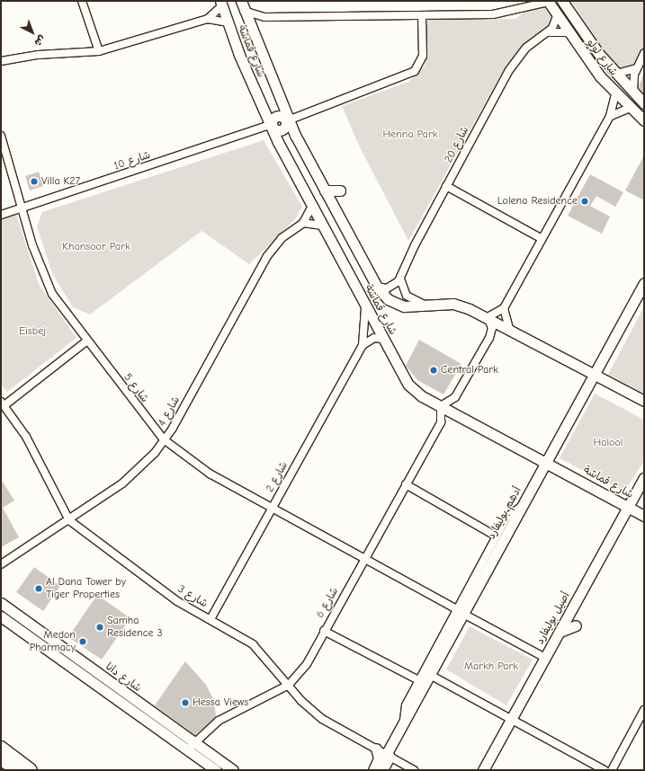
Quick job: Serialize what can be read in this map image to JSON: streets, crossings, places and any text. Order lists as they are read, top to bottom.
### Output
{
  "streets": {
    "street": [
      "شارع قماشة",
      "شارع لولو",
      "شارع 20",
      "شارع 10",
      "شارع 5",
      "شارع 4",
      "شارع 2",
      "أدهم بوليفارد",
      "شارع 3",
      "شارع 6",
      "أصيل بوليفارد",
      "شارع دانا"
    ]
  },
  "crossings": [
    ["شارع قماشة", "شارع 10"],
    ["شارع قماشة", "شارع 4"],
    ["شارع قماشة", "شارع 2"],
    ["شارع قماشة", "أدهم بوليفارد"],
    ["شارع قماشة", "شارع 6"],
    ["شارع قماشة", "أصيل بوليفارد"],
    ["شارع لولو", "شارع 20"],
    ["شارع 10", "شارع 5"],
    ["شارع 5", "شارع 4"],
    ["شارع 5", "شارع 2"],
    ["شارع 5", "أدهم بوليفارد"],
    ["شارع 5", "شارع 6"],
    ["شارع 5", "أصيل بوليفارد"],
    ["شارع 4", "شارع 3"],
    ["شارع 2", "شارع 3"],
    ["أدهم بوليفارد", "شارع 3"],
    ["شارع 3", "شارع 6"],
    ["شارع 6", "شارع دانا"]
  ],
  "parks": [
    "Henna Park",
    "Khansoor Park",
    "Eisbej",
    "Halool",
    "Markh Park"
  ],
  "places": [
    "Villa K27",
    "Lolena Residence",
    "Central Park",
    "Al Dana Tower by Tiger Properties",
    "Samha Residence 3",
    "Medon Pharmacy",
    "Hessa Views"
  ],
  "north": "bottom right"
}
